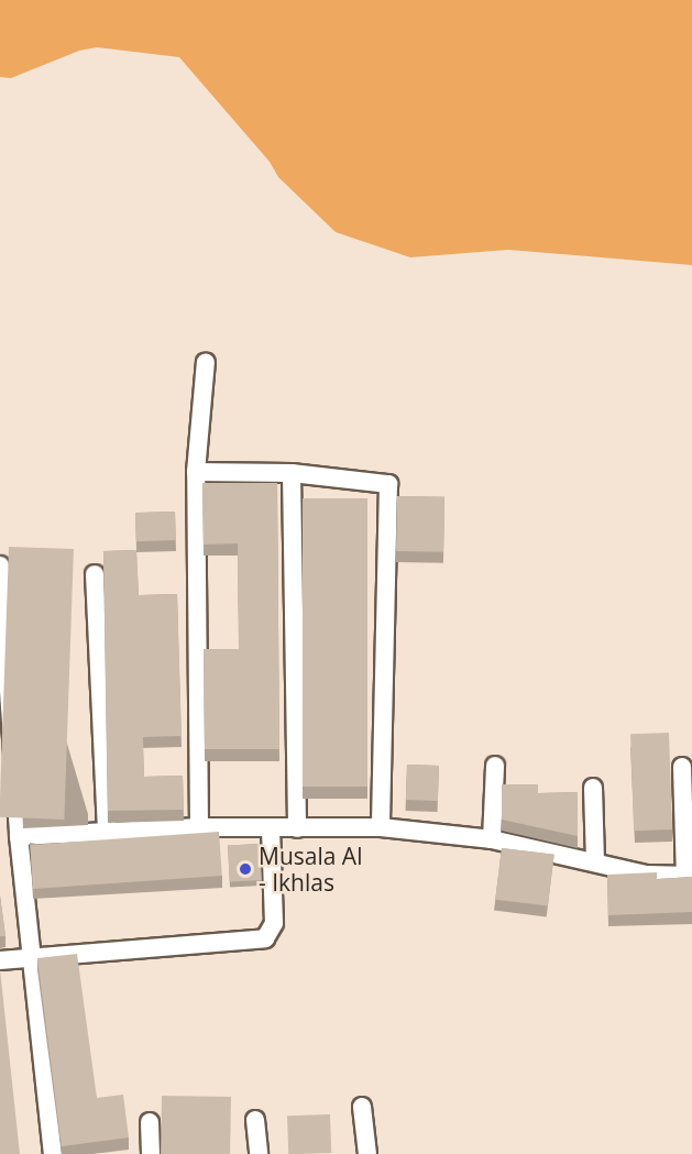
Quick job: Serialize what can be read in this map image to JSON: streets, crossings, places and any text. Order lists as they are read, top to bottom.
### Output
{
  "places": ["Musala Al - Ikhlas"]
}
